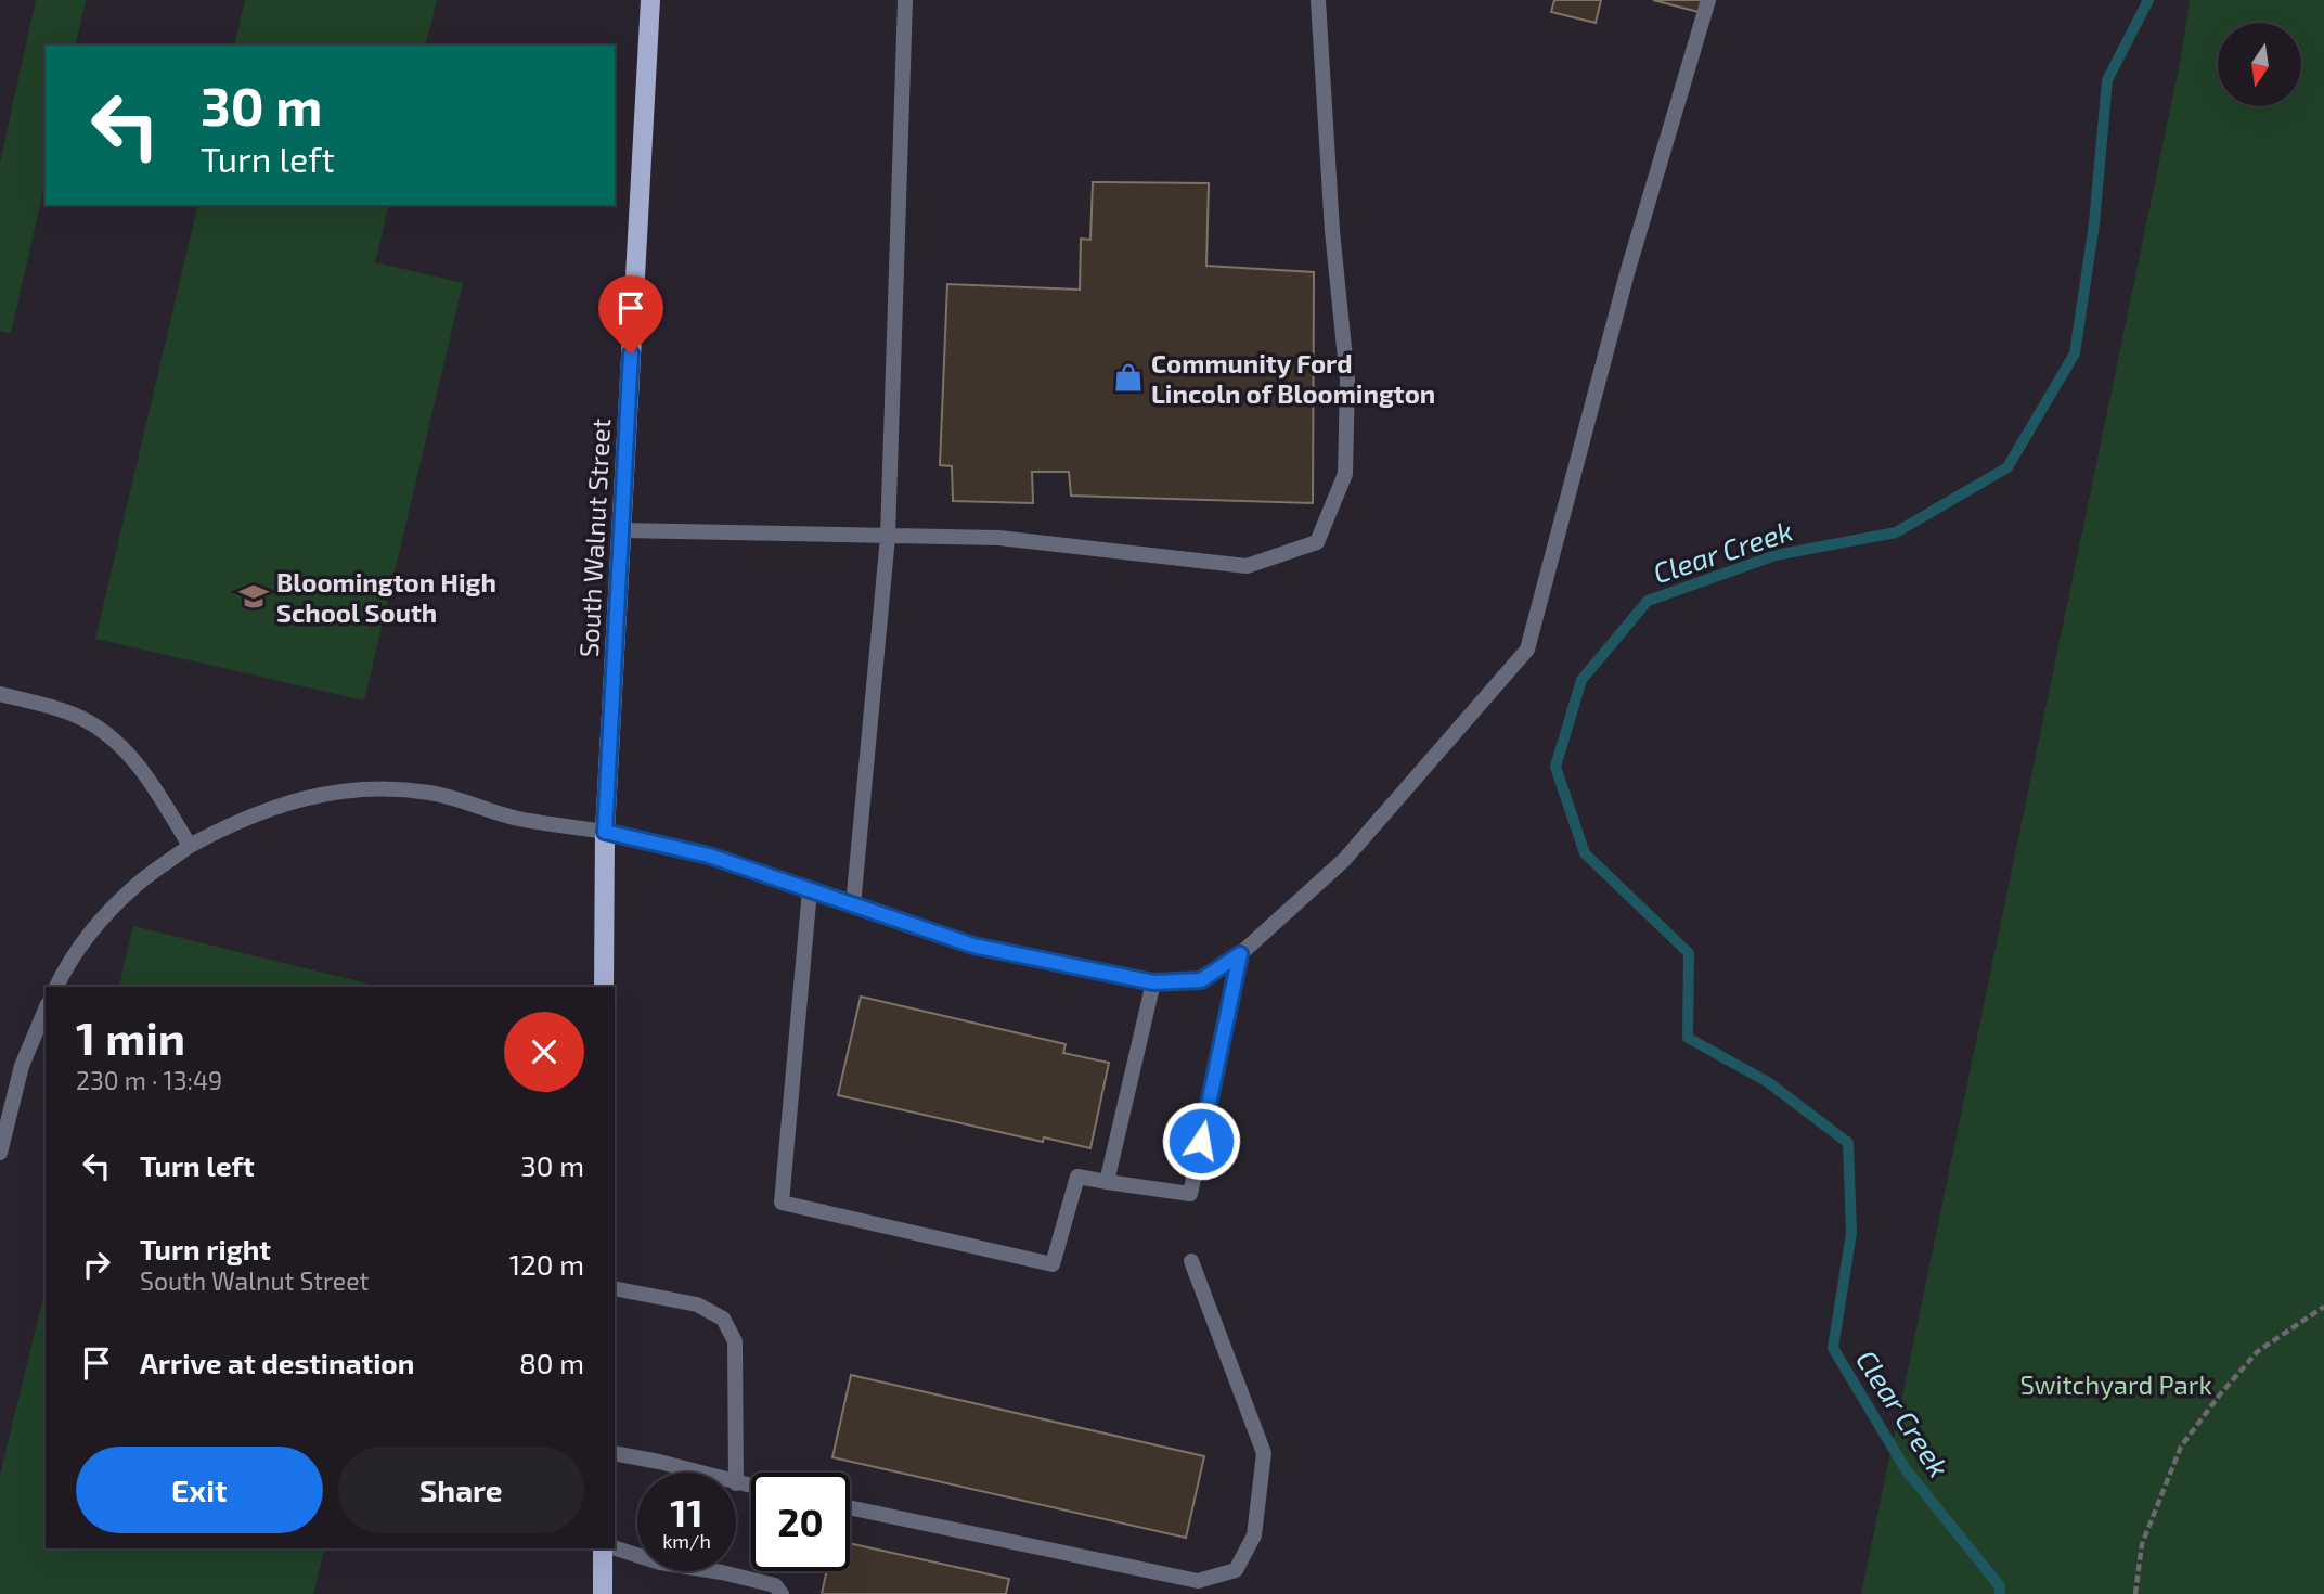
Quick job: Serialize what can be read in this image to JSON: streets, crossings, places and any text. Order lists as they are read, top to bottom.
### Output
{
  "streets": {
    "main road": ["South Walnut Street"]
  },
  "water": ["Clear Creek"],
  "parks": ["Switchyard Park"],
  "places": {
    "shop": ["Community Ford Lincoln of Bloomington"],
    "school or university": ["Bloomington High School South"]
  },
  "north": "bottom",
  "page": {
    "turn": ["30 m", "Turn left"],
    "heading": ["1 min", "230 m · 13:49"],
    "list": [
      {
        "name": "Turn left",
        "value": "30 m"
      },
      {
        "name": "Turn right",
        "note": "South Walnut Street",
        "value": "120 m"
      },
      {
        "name": "Arrive at destination",
        "value": "80 m"
      }
    ],
    "buttons": ["Exit", "Share"],
    "speed": "11 km/h",
    "limit": "20"
  }
}
